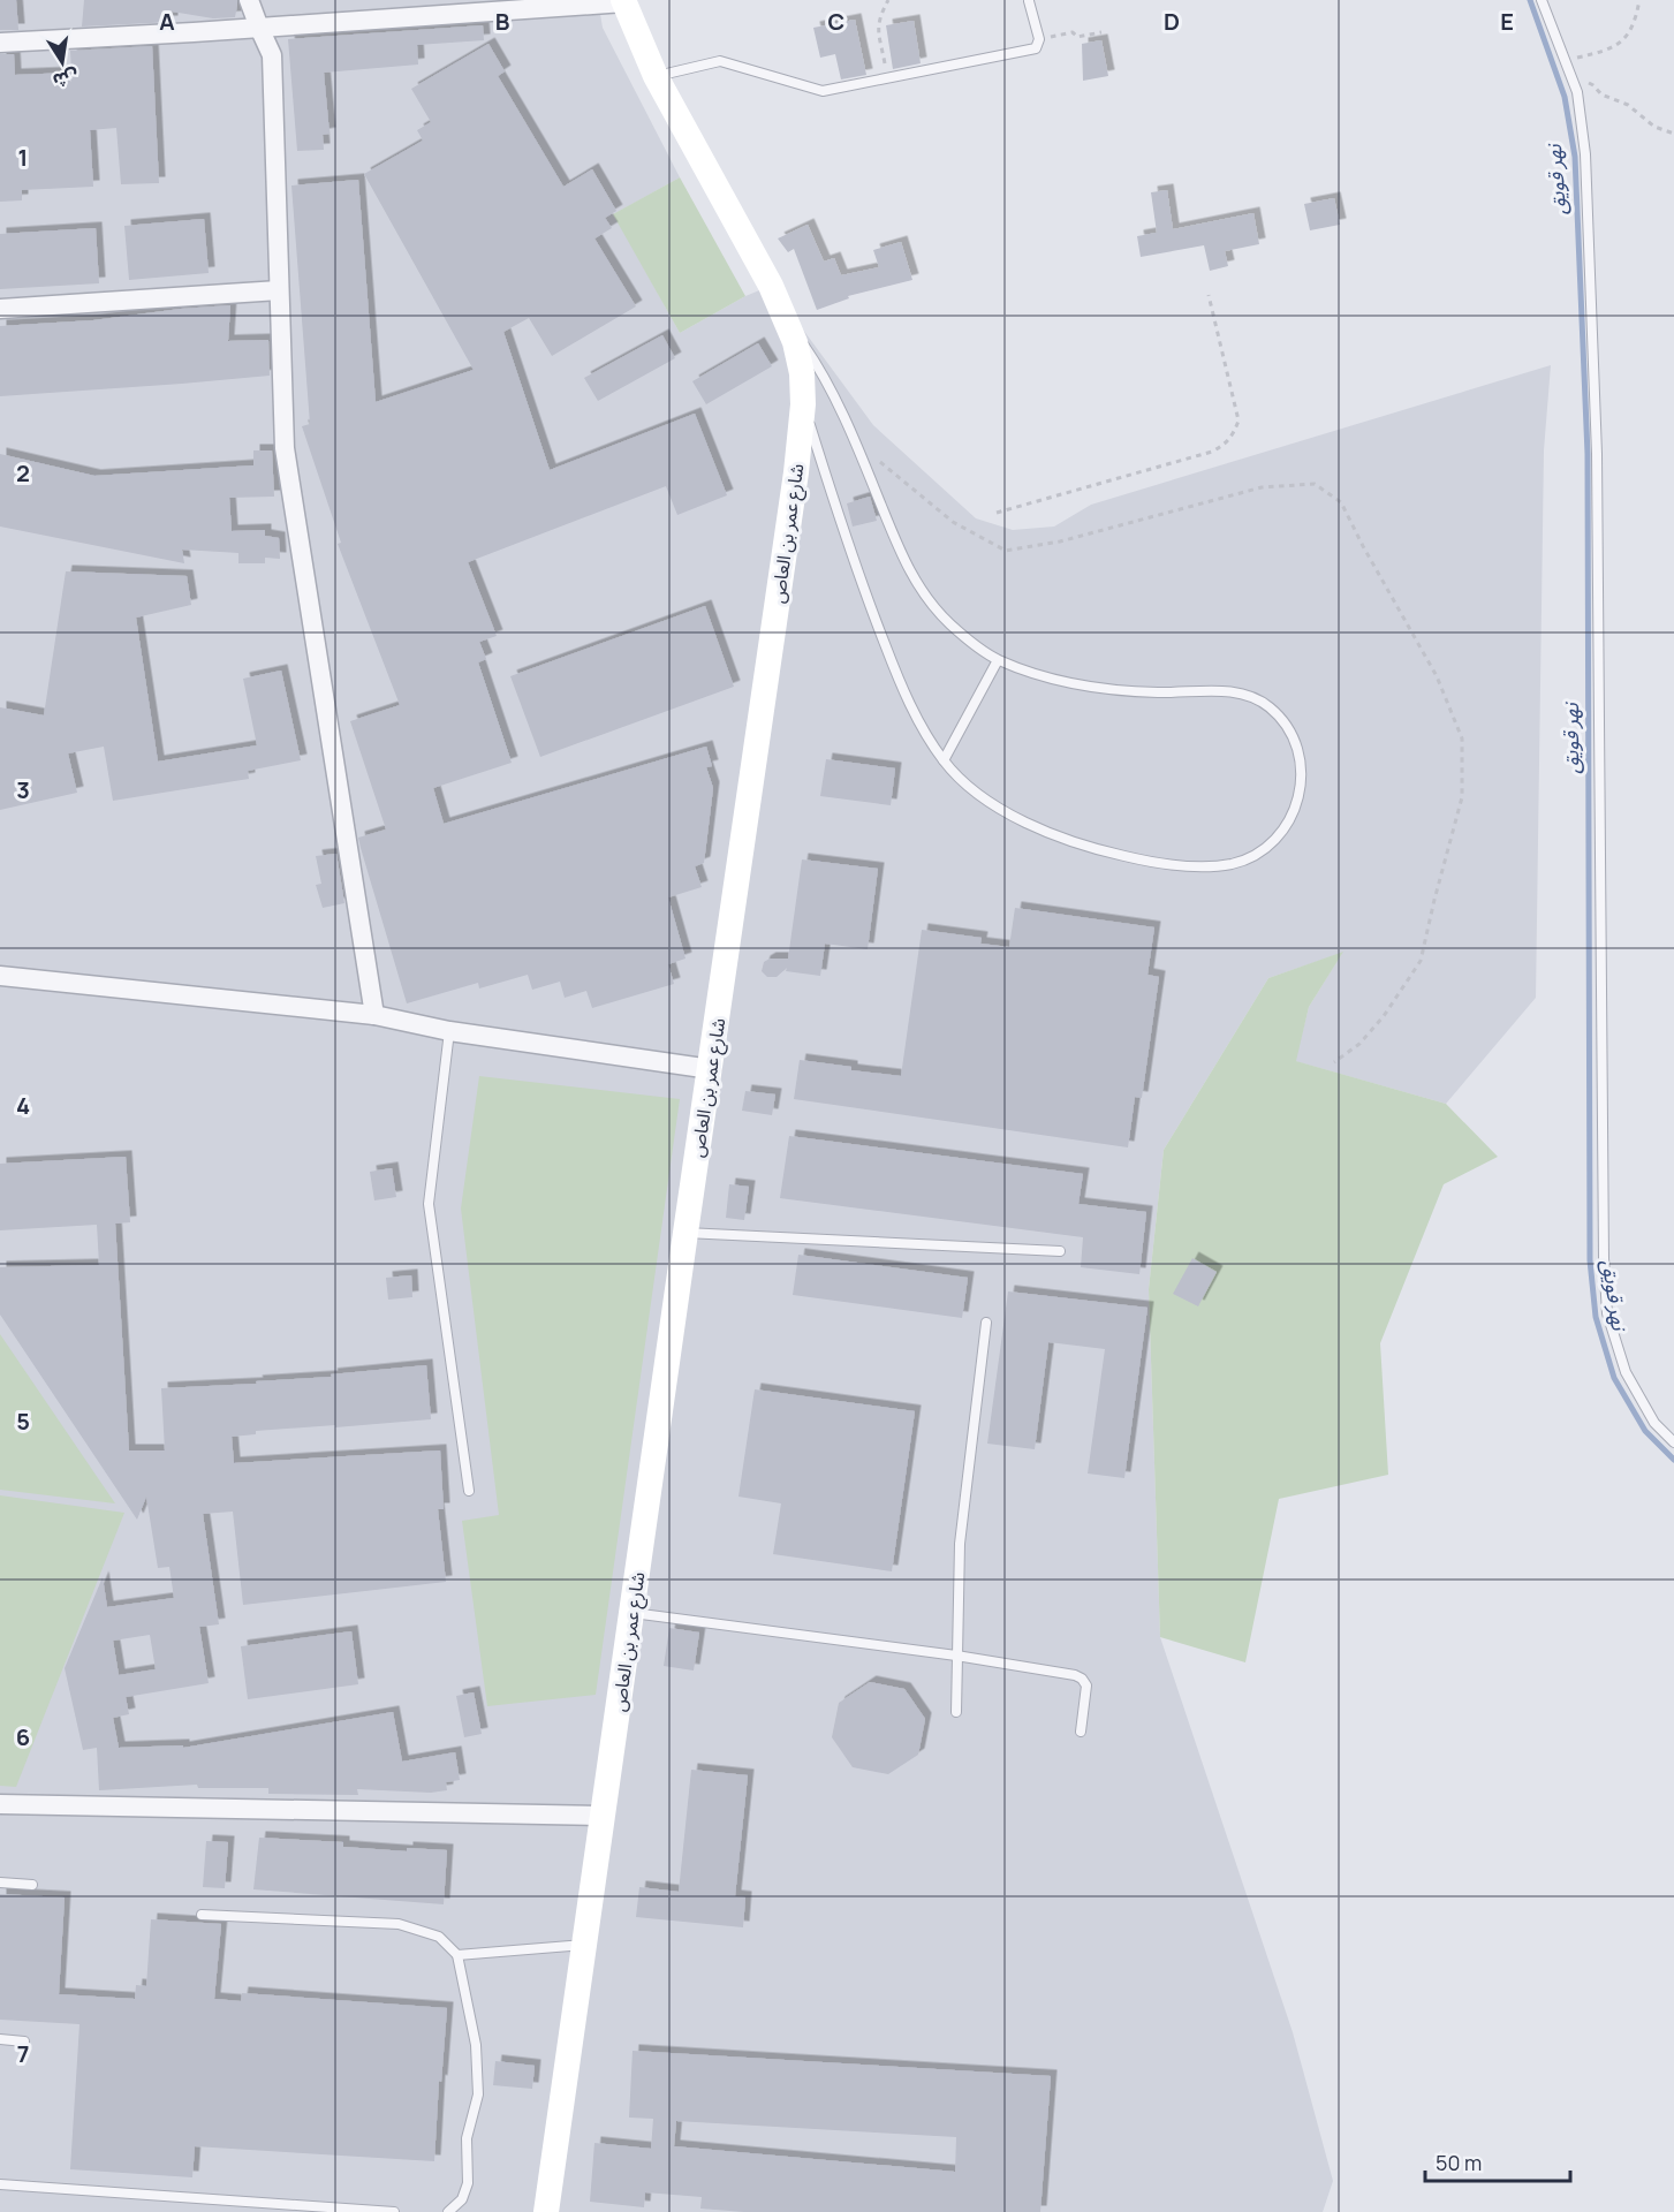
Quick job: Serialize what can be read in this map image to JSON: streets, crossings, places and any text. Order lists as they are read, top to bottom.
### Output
{
  "streets": {
    "street": ["شارع عمر بن العاص"]
  },
  "water": ["نهر قويق"],
  "scale_bar": "50 m",
  "north": "bottom",
  "grid": {
    "columns": [
      "A",
      "B",
      "C",
      "D",
      "E"
    ],
    "rows": [
      "1",
      "2",
      "3",
      "4",
      "5",
      "6",
      "7"
    ]
  }
}
